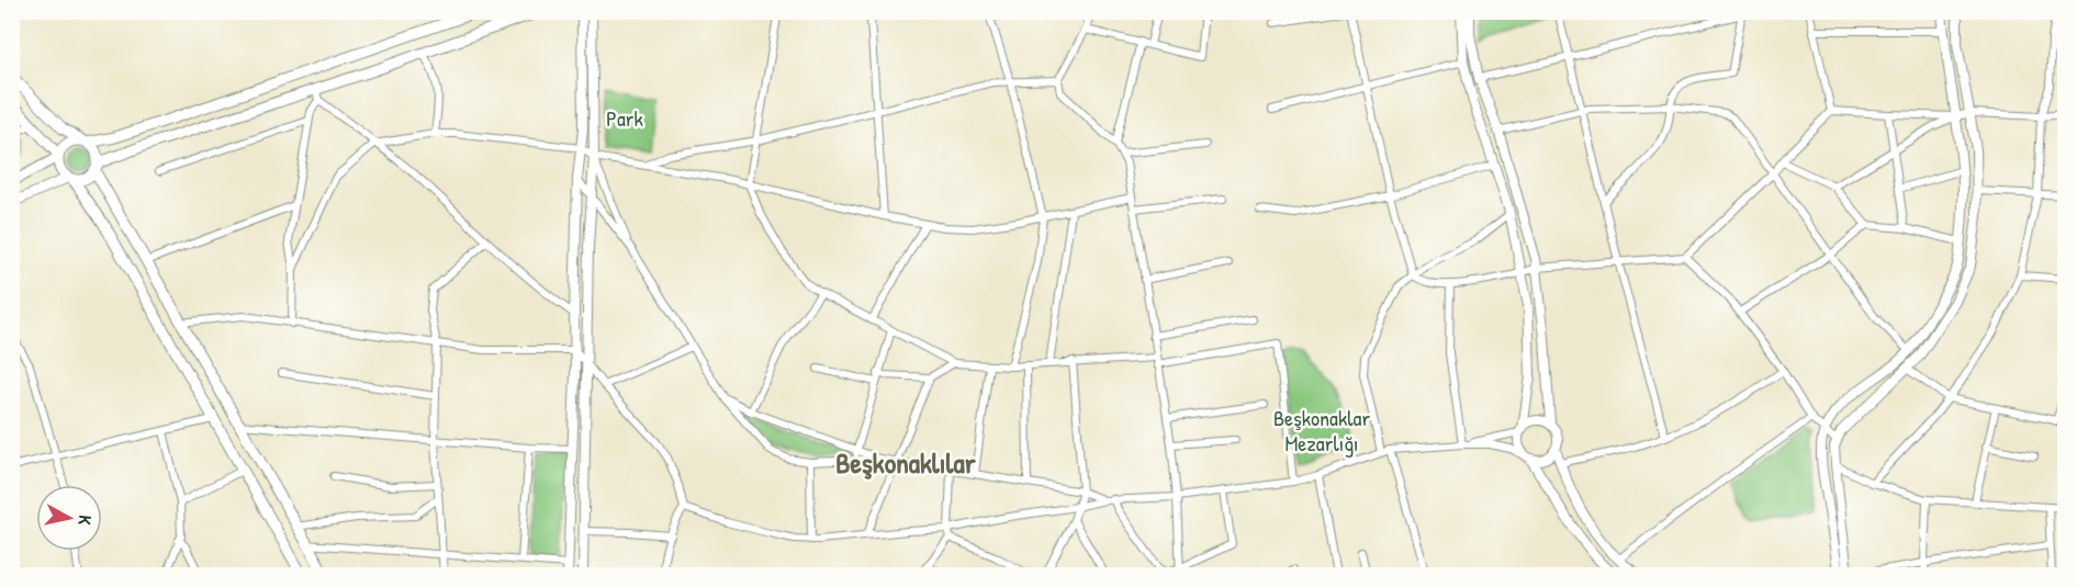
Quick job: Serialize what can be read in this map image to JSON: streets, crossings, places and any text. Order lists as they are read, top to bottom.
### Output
{
  "districts": ["Beşkonaklılar"],
  "parks": ["Park", "Beşkonaklar Mezarlığı"],
  "north": "right"
}
